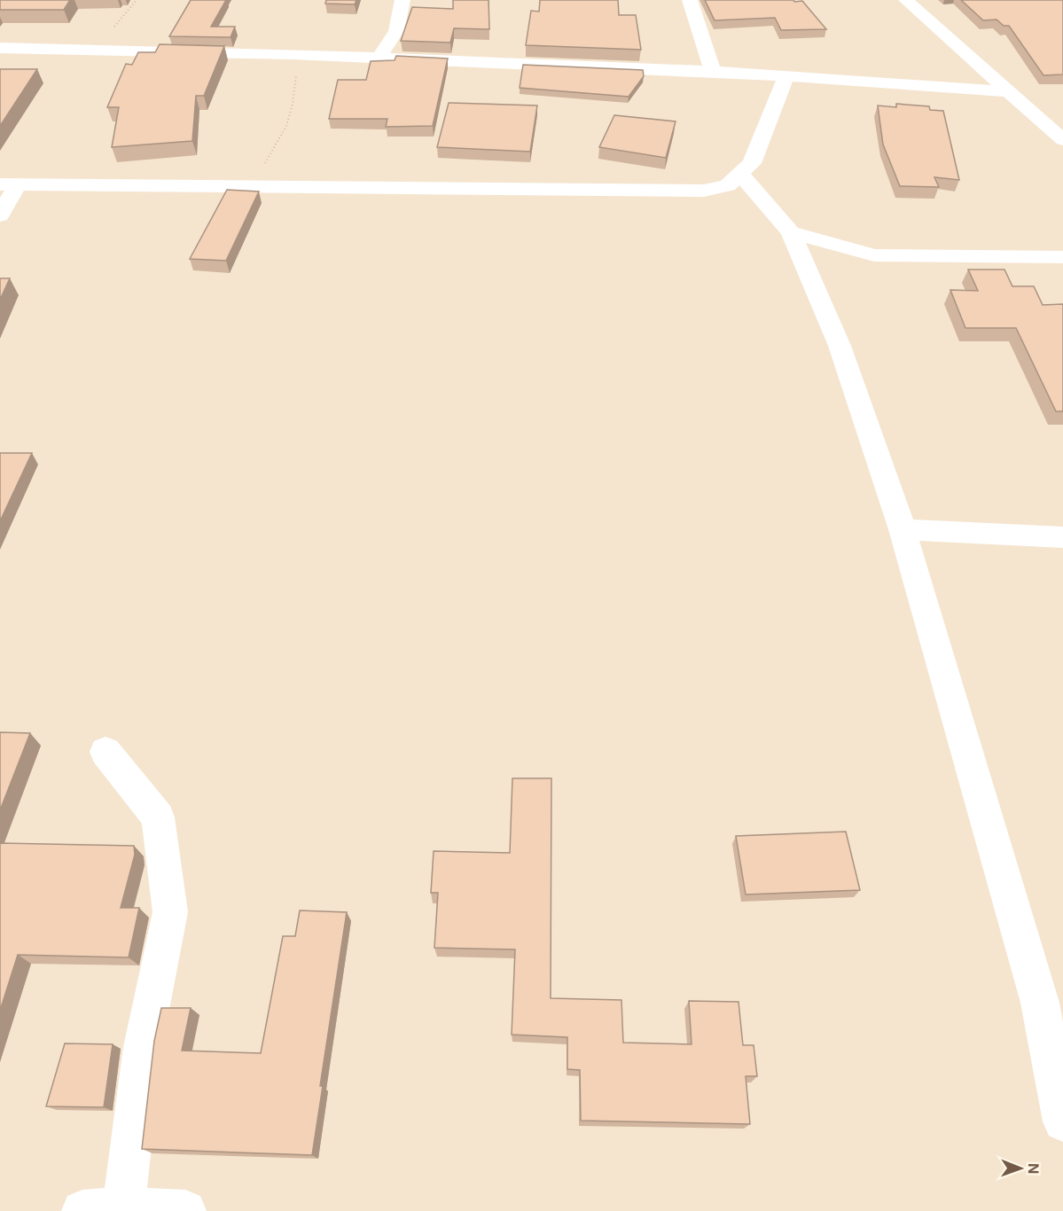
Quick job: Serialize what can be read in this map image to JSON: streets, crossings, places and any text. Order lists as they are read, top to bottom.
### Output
{
  "north": "right"
}
